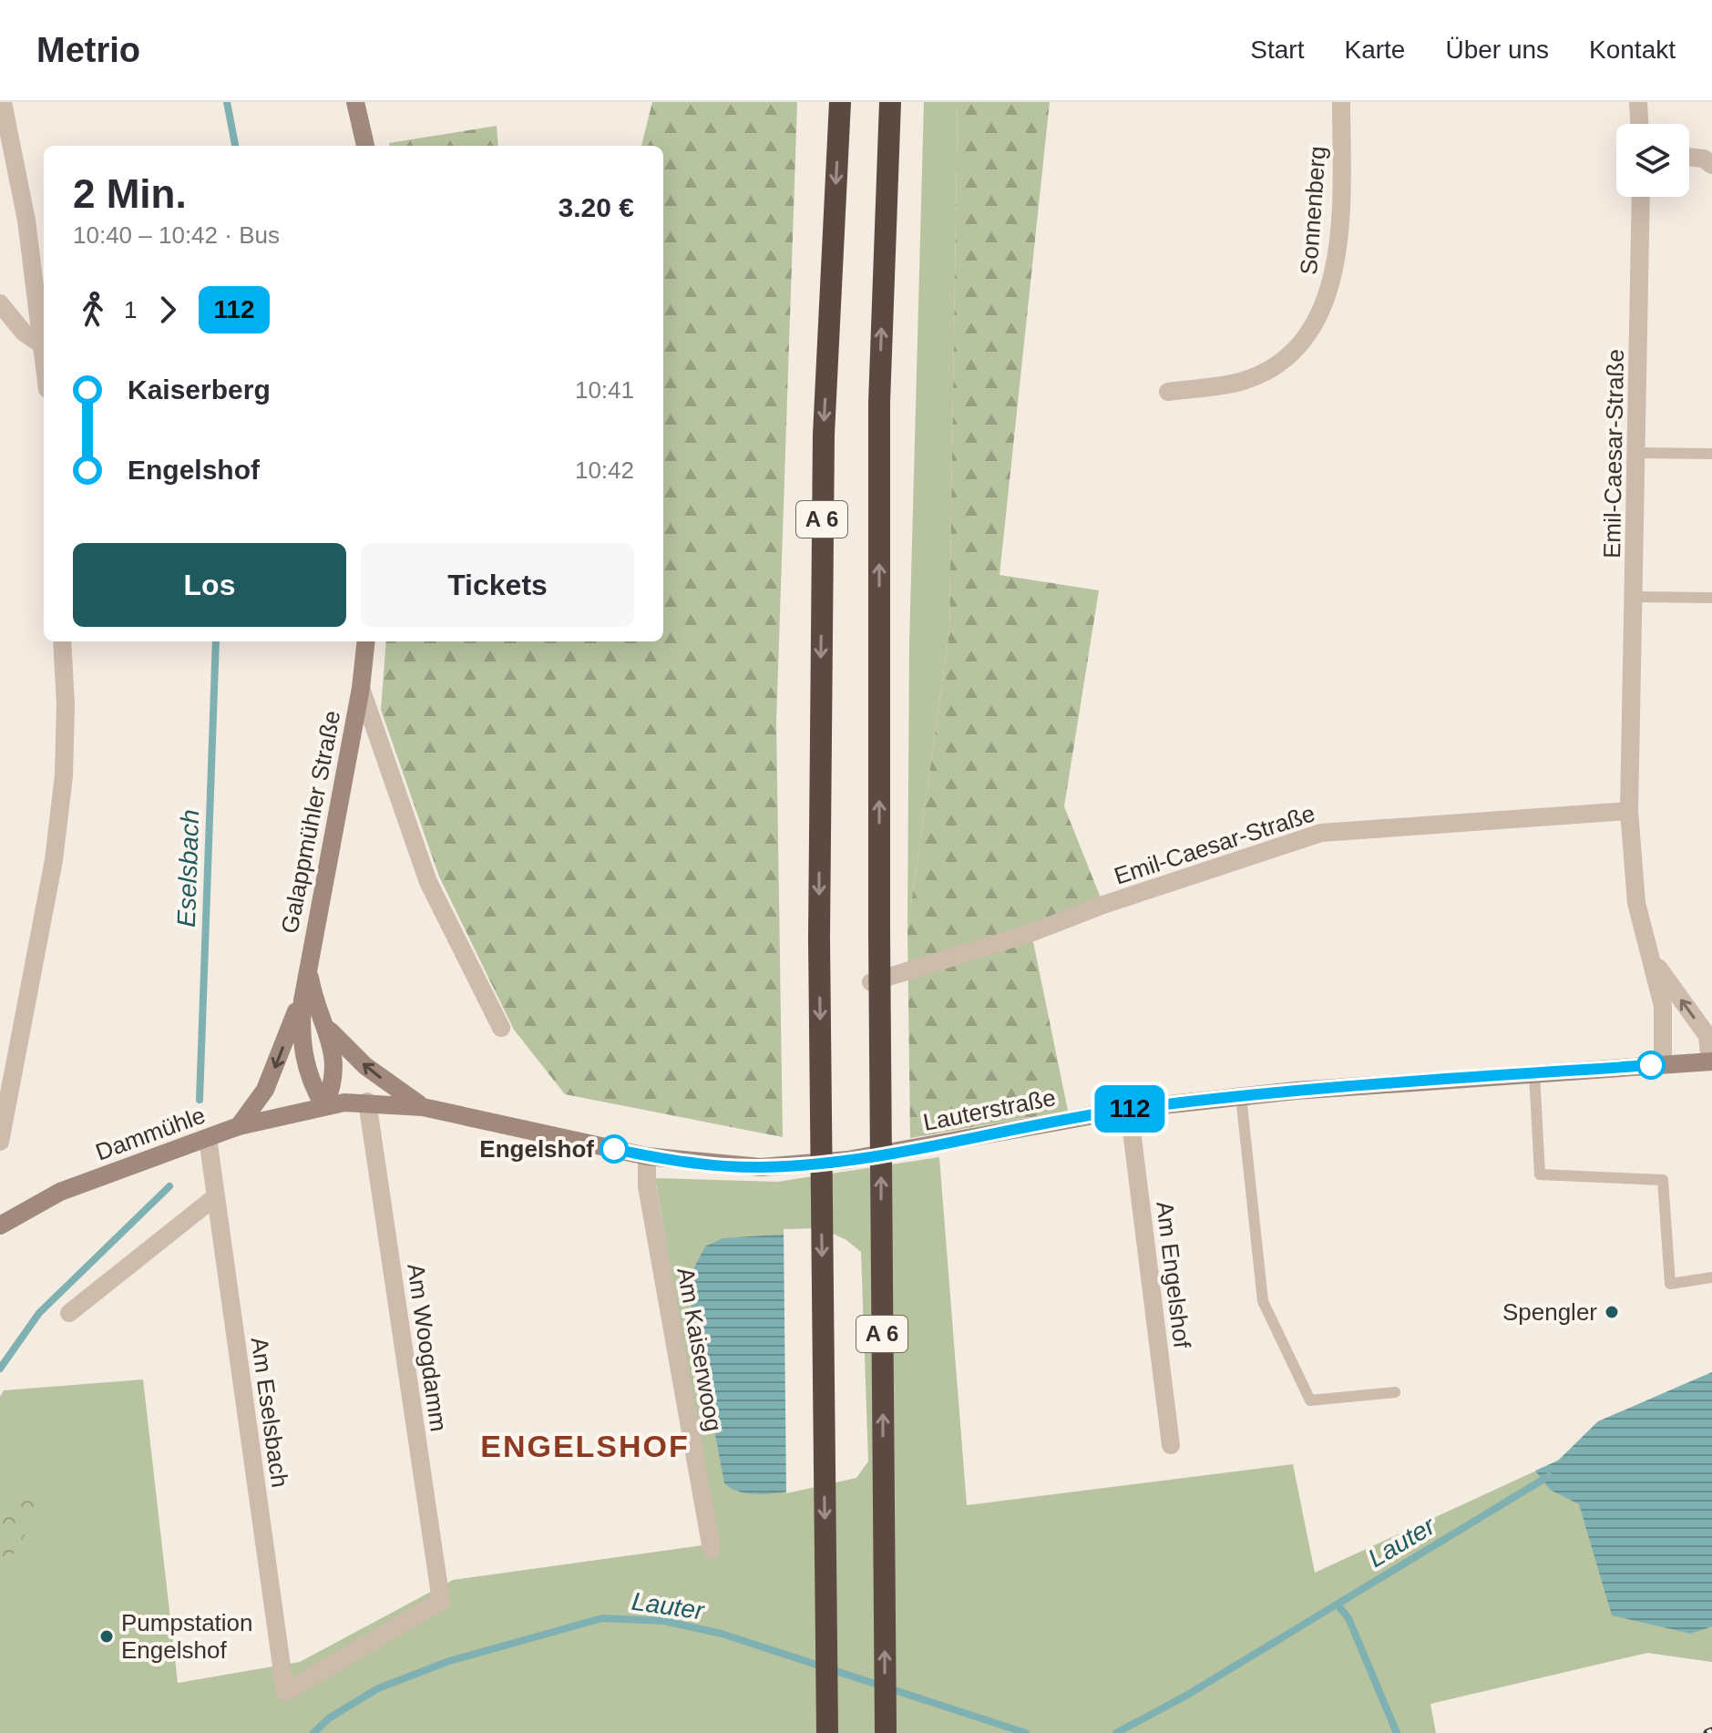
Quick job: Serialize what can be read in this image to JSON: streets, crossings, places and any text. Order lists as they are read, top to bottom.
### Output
{
  "streets": {
    "highway": ["A 6"],
    "main road": ["Galappmühler Straße", "Lauterstraße", "Dammühle"],
    "street": [
      "Sonnenberg",
      "Emil-Caesar-Straße",
      "Am Engelshof",
      "Am Woogdamm",
      "Am Kaiserwoog",
      "Am Eselsbach"
    ]
  },
  "crossings": [
    ["Emil-Caesar-Straße", "Lauterstraße"],
    ["Galappmühler Straße", "Lauterstraße"],
    ["Galappmühler Straße", "Dammühle"],
    ["Lauterstraße", "Dammühle"],
    ["Lauterstraße", "Am Engelshof"],
    ["Lauterstraße", "Am Woogdamm"],
    ["Lauterstraße", "Am Kaiserwoog"],
    ["Dammühle", "Am Eselsbach"],
    ["Am Woogdamm", "Am Eselsbach"]
  ],
  "districts": ["ENGELSHOF"],
  "water": ["Eselsbach", "Lauter"],
  "places": ["Engelshof", "Spengler", "Pumpstation Engelshof"],
  "lines": ["bus line 112"],
  "page": {
    "header": "Metrio",
    "nav": [
      "Start",
      "Karte",
      "Über uns",
      "Kontakt"
    ],
    "on_map": "112",
    "heading": ["2 Min.", "10:40 – 10:42 · Bus", "3.20 €"],
    "legs": ["1", "112"],
    "list": [
      {
        "name": "Kaiserberg",
        "value": "10:41"
      },
      {
        "name": "Engelshof",
        "value": "10:42"
      }
    ],
    "buttons": ["Los", "Tickets"]
  }
}
